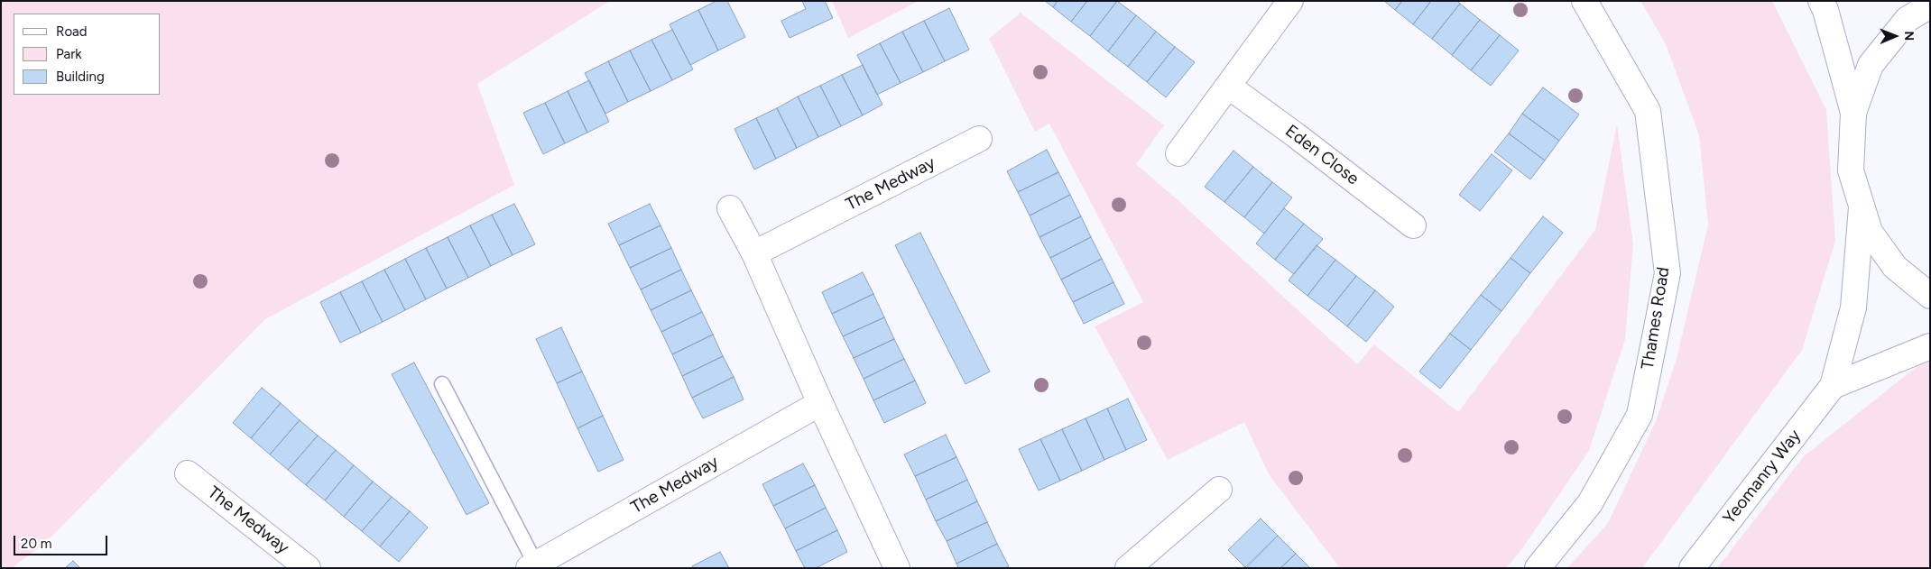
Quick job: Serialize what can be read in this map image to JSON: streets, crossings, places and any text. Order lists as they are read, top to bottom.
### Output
{
  "streets": {
    "main road": [
      "Eden Close",
      "The Medway",
      "Thames Road",
      "Yeomanry Way"
    ]
  },
  "legend": ["Road", "Park", "Building"],
  "scale_bar": "20 m",
  "north": "right"
}
